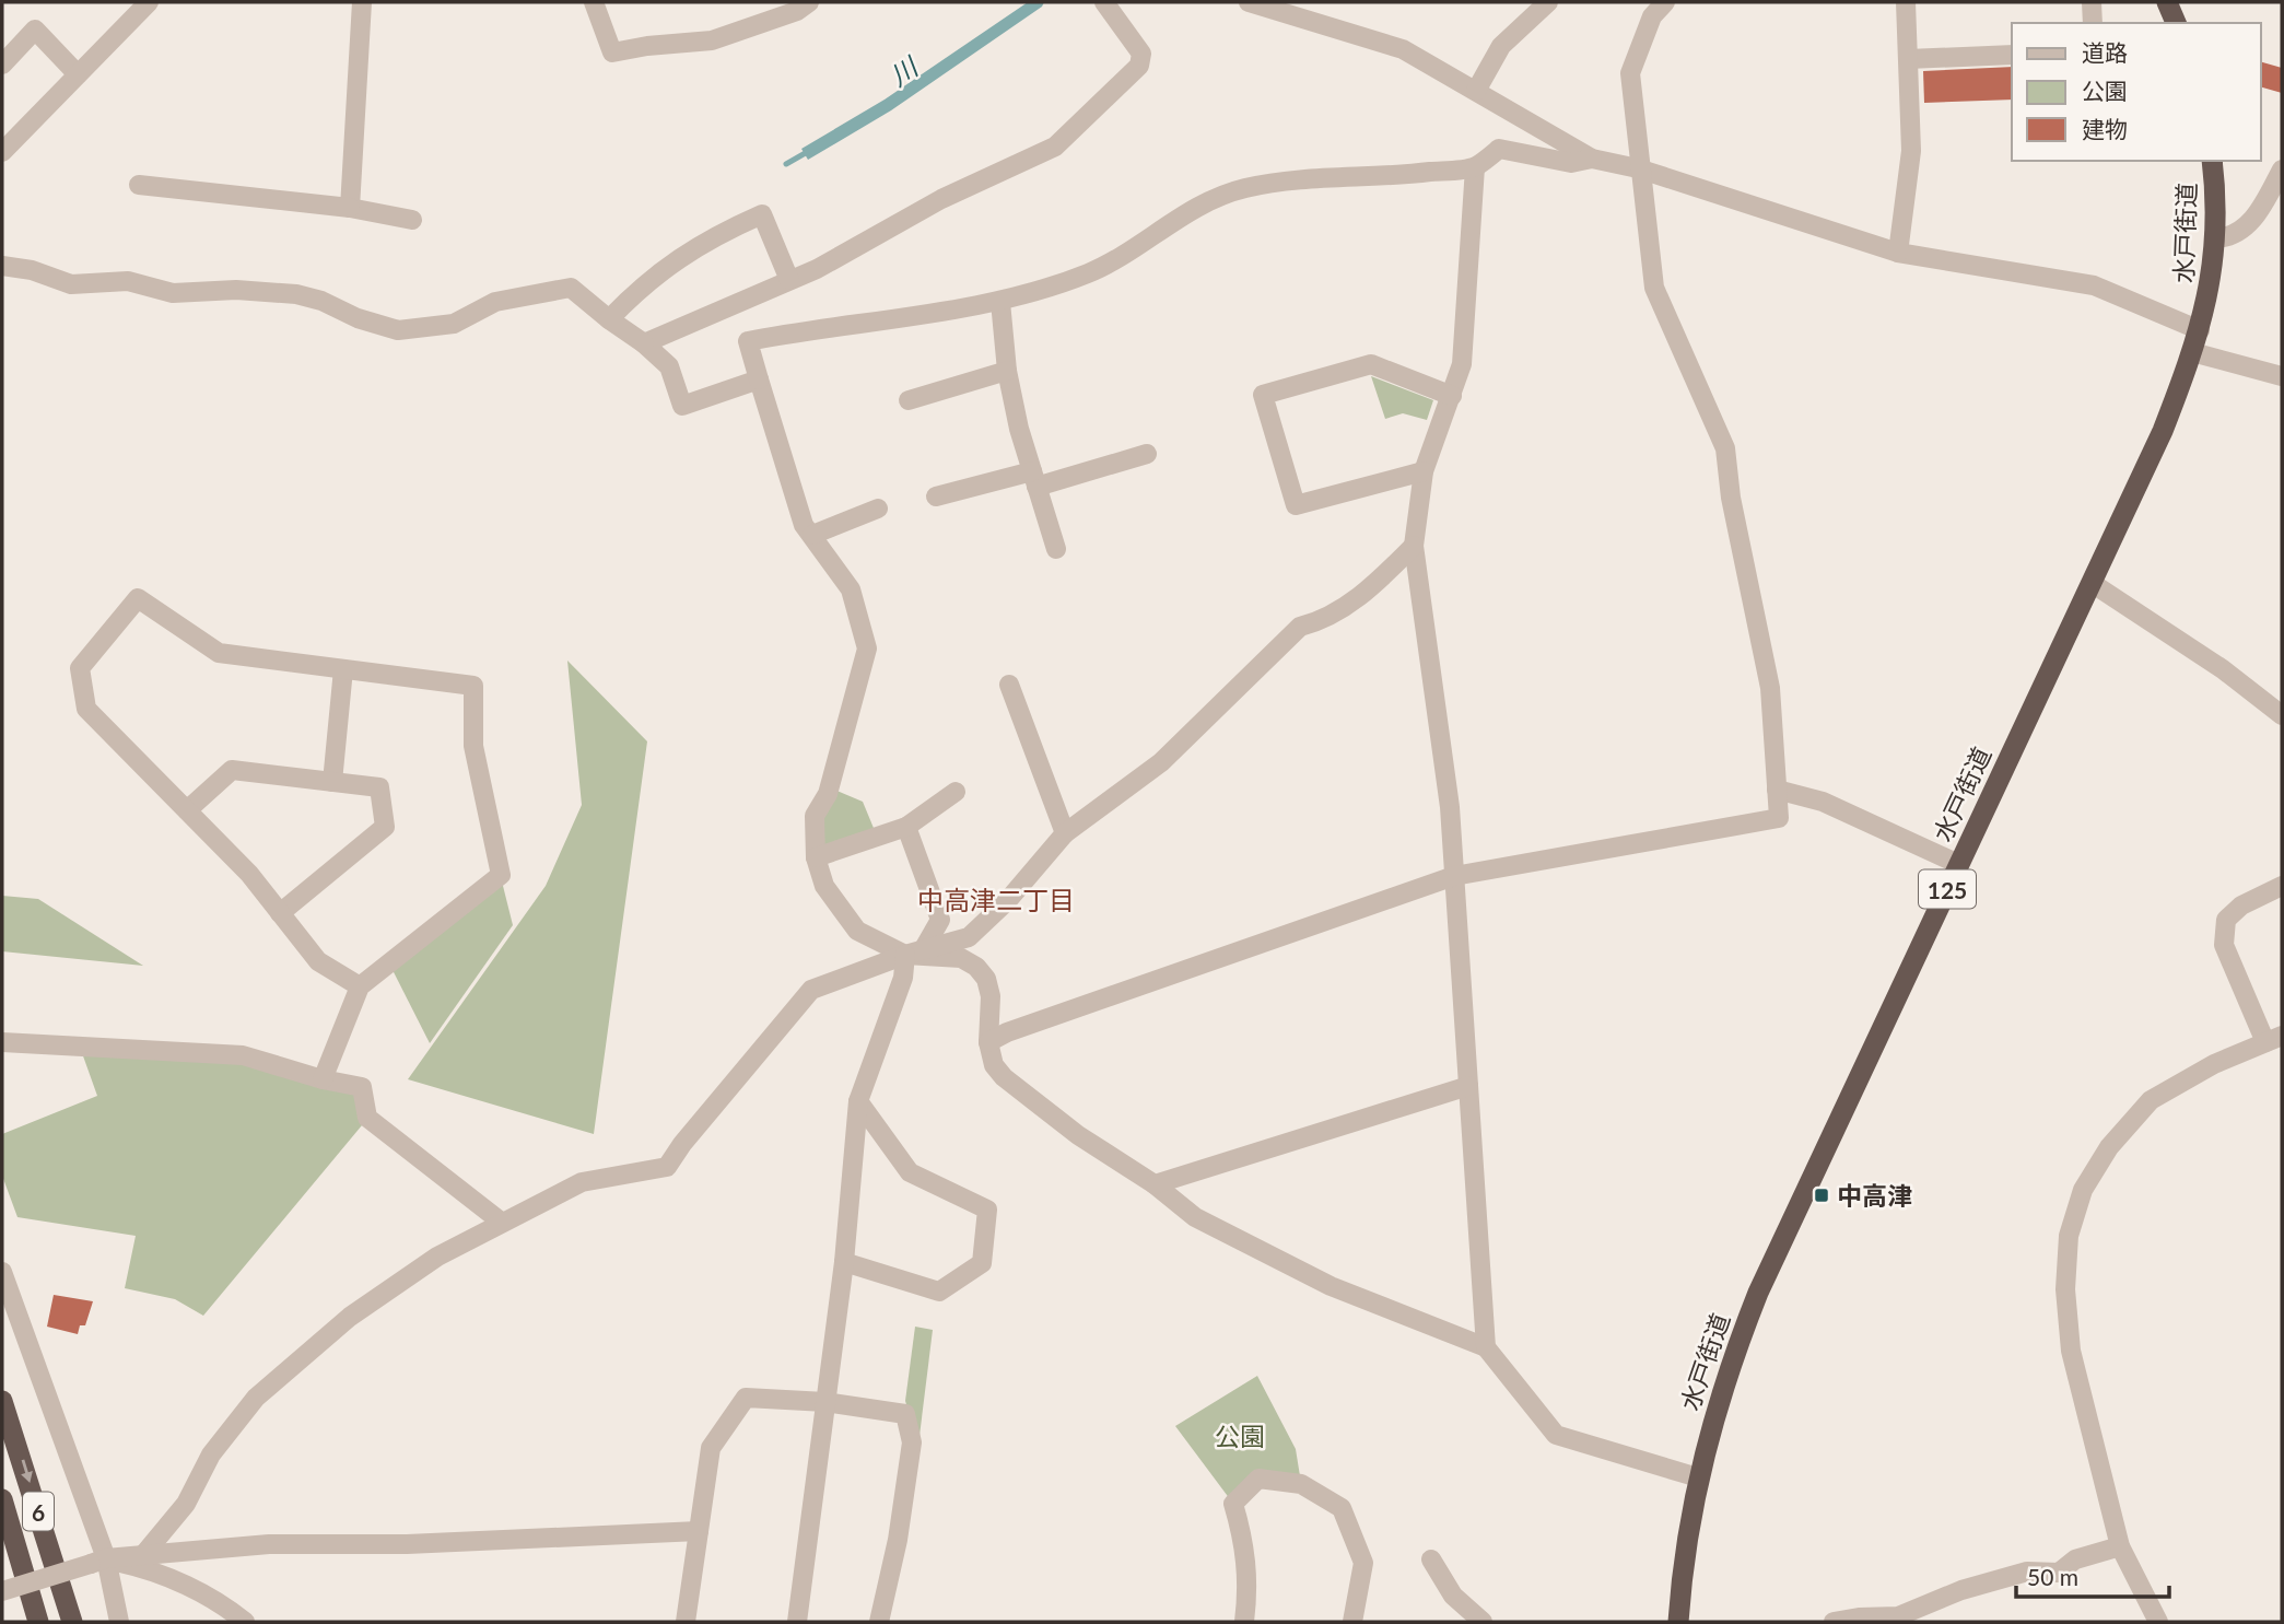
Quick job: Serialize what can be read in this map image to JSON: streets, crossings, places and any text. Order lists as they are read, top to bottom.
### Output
{
  "streets": {
    "highway": ["水戸街道", "125", "6"]
  },
  "districts": ["中高津二丁目"],
  "water": ["川"],
  "parks": ["公園"],
  "places": {
    "transit": ["中高津"]
  },
  "legend": ["道路", "公園", "建物"],
  "scale_bar": "50 m"
}
